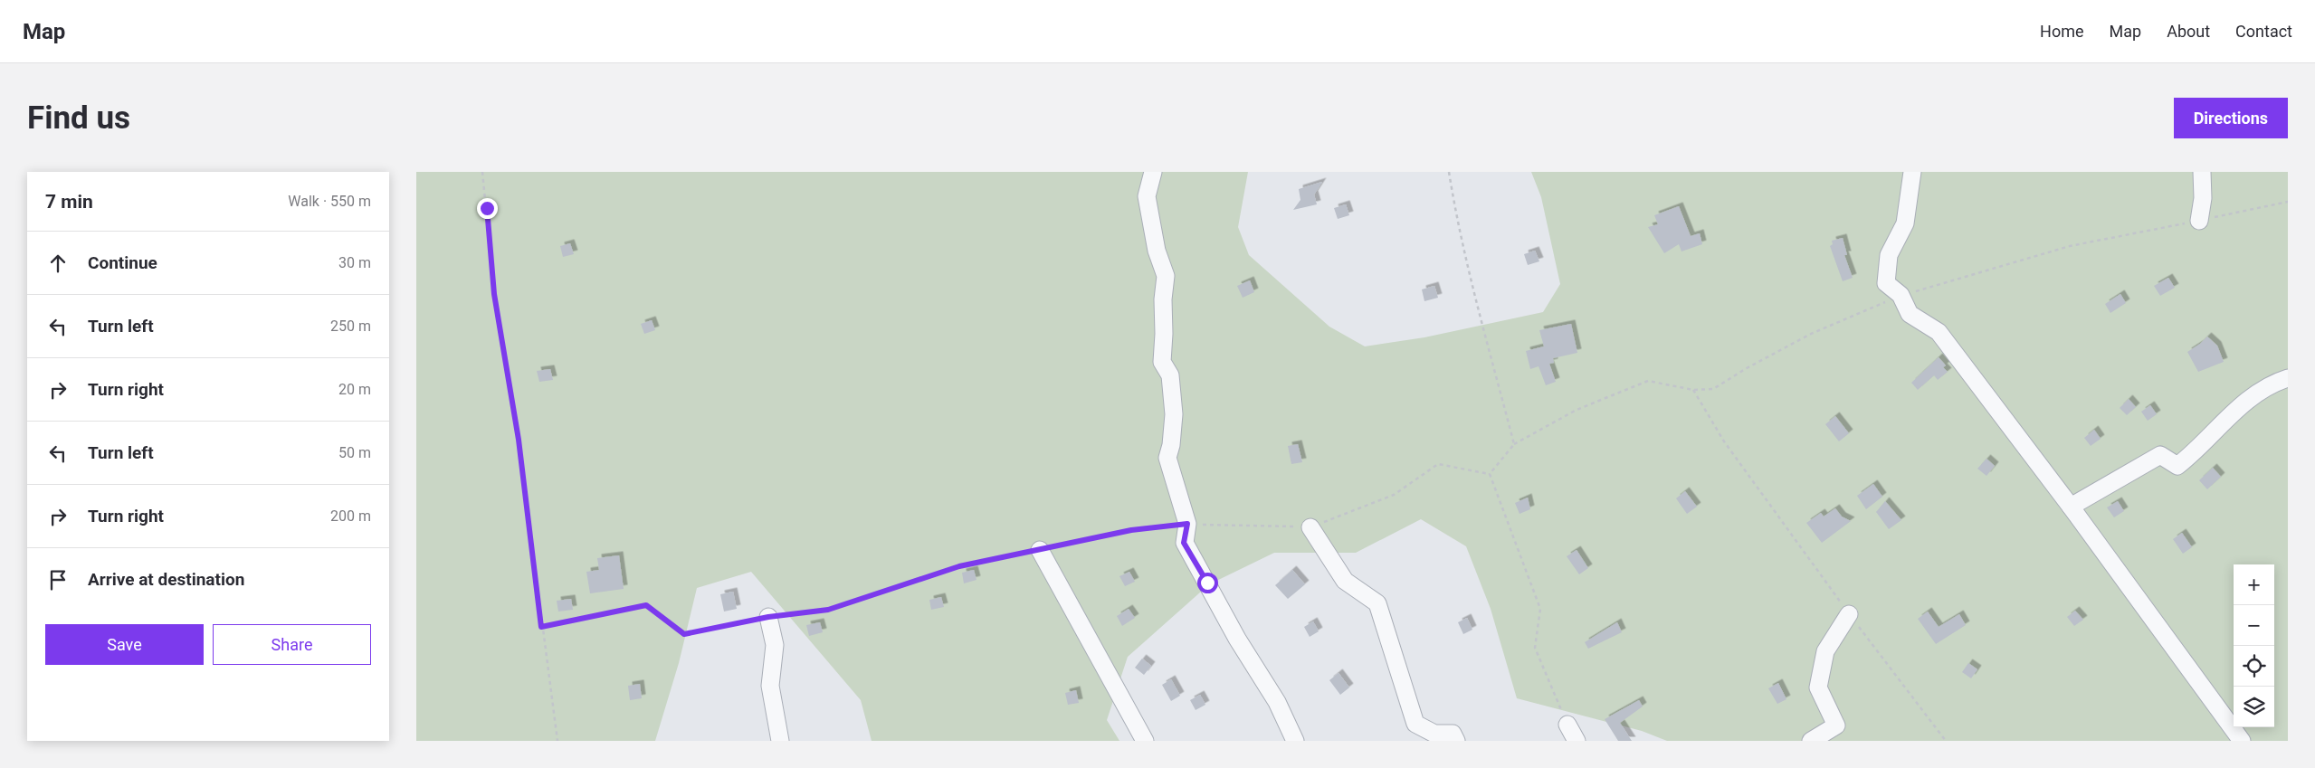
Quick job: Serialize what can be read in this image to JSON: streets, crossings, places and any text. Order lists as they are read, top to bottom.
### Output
{
  "page": {
    "header": "Map",
    "nav": [
      "Home",
      "Map",
      "About",
      "Contact"
    ],
    "buttons": [
      "Directions",
      ["Save", "Share"]
    ],
    "title": "Find us",
    "heading": ["7 min", "Walk · 550 m"],
    "list": [
      ["Continue", "30 m"],
      ["Turn left", "250 m"],
      ["Turn right", "20 m"],
      ["Turn left", "50 m"],
      ["Turn right", "200 m"],
      "Arrive at destination"
    ],
    "map_buttons": ["+", "−"]
  }
}
